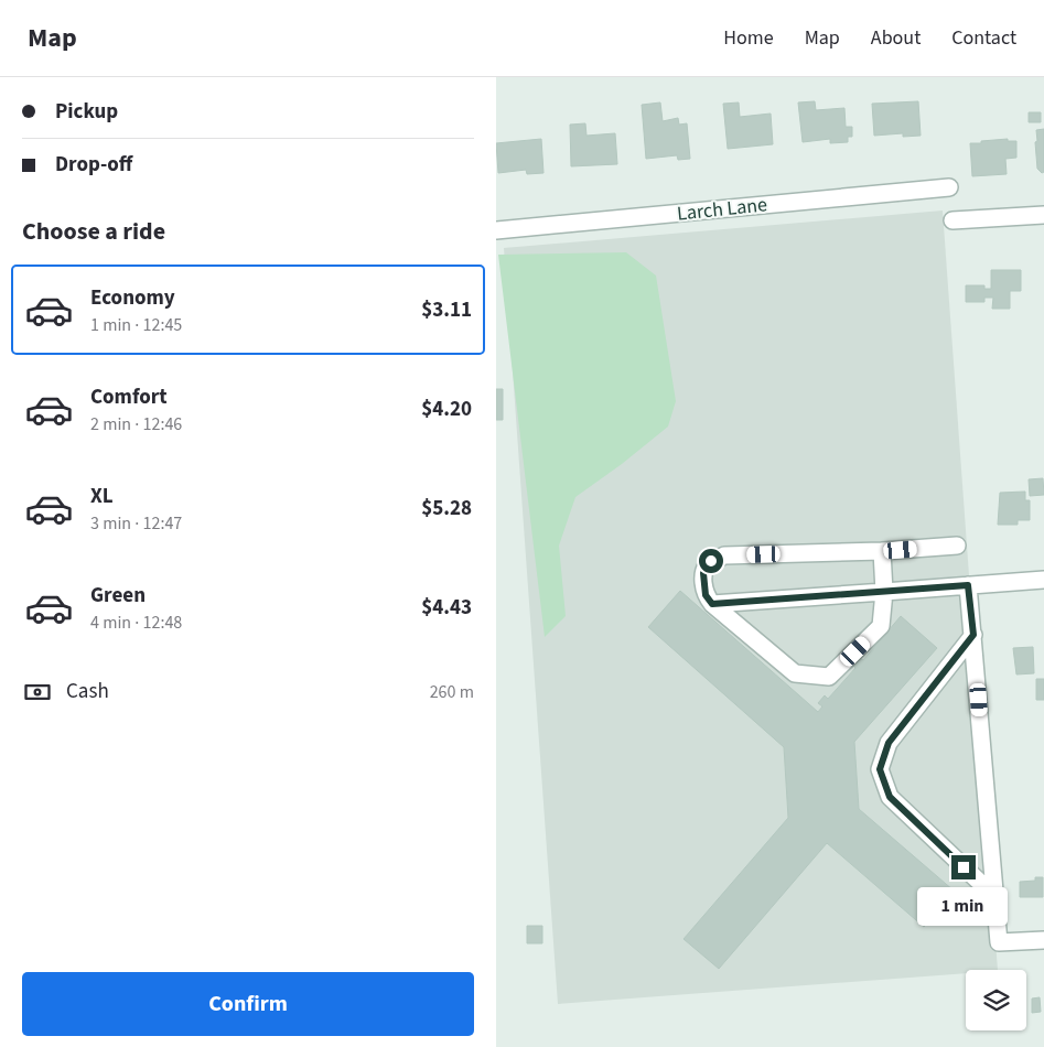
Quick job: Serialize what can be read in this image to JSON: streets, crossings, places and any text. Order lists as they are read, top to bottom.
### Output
{
  "streets": {
    "street": ["Larch Lane"]
  },
  "page": {
    "header": "Map",
    "nav": [
      "Home",
      "Map",
      "About",
      "Contact"
    ],
    "banner": ["Pickup", "Drop-off"],
    "heading": "Choose a ride",
    "list": [
      {
        "name": "Economy",
        "note": "1 min · 12:45",
        "value": "$3.11"
      },
      {
        "name": "Comfort",
        "note": "2 min · 12:46",
        "value": "$4.20"
      },
      {
        "name": "XL",
        "note": "3 min · 12:47",
        "value": "$5.28"
      },
      {
        "name": "Green",
        "note": "4 min · 12:48",
        "value": "$4.43"
      }
    ],
    "pay": ["Cash", "260 m"],
    "bubble": "1 min",
    "buttons": "Confirm"
  }
}
